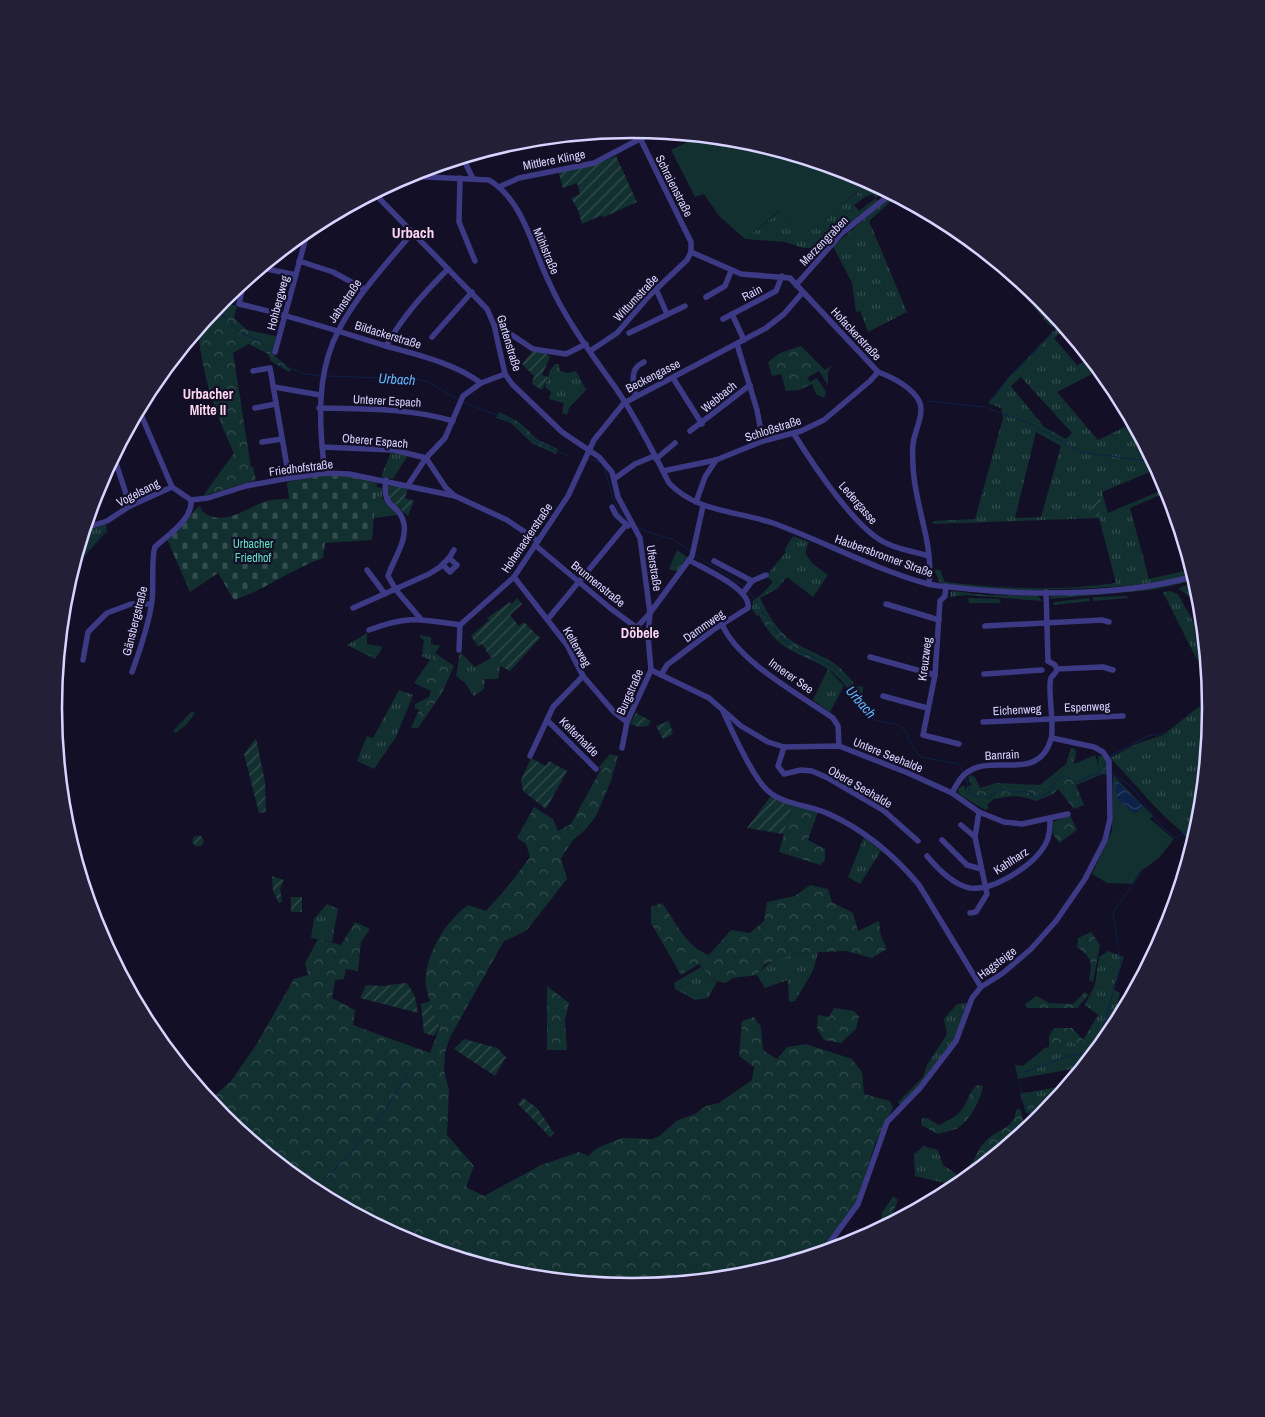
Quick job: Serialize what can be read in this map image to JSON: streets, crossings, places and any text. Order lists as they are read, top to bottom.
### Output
{
  "streets": {
    "street": [
      "Mittlere Klinge",
      "Schraienstraße",
      "Merzengraben",
      "Mühlstraße",
      "Rain",
      "Wittumstraße",
      "Jahnstraße",
      "Hohbergweg",
      "Hofackerstraße",
      "Bildackerstraße",
      "Gartenstraße",
      "Beckengasse",
      "Webbach",
      "Unterer Espach",
      "Schloßstraße",
      "Oberer Espach",
      "Friedhofstraße",
      "Vogelsang",
      "Ledergasse",
      "Hohenackerstraße",
      "Haubersbronner Straße",
      "Uferstraße",
      "Brunnenstraße",
      "Gänsbergstraße",
      "Dammweg",
      "Kelterweg",
      "Kreuzweg",
      "Innerer See",
      "Burgstraße",
      "Espenweg",
      "Eichenweg",
      "Kelterhalde",
      "Untere Seehalde",
      "Banrain",
      "Obere Seehalde",
      "Kahlharz",
      "Hagsteige"
    ]
  },
  "crossings": [
    ["Mittlere Klinge", "Schraienstraße"],
    ["Mittlere Klinge", "Mühlstraße"],
    ["Schraienstraße", "Wittumstraße"],
    ["Merzengraben", "Hofackerstraße"],
    ["Mühlstraße", "Wittumstraße"],
    ["Mühlstraße", "Beckengasse"],
    ["Mühlstraße", "Haubersbronner Straße"],
    ["Rain", "Hofackerstraße"],
    ["Jahnstraße", "Bildackerstraße"],
    ["Jahnstraße", "Gartenstraße"],
    ["Jahnstraße", "Unterer Espach"],
    ["Jahnstraße", "Oberer Espach"],
    ["Jahnstraße", "Friedhofstraße"],
    ["Hohbergweg", "Bildackerstraße"],
    ["Hofackerstraße", "Beckengasse"],
    ["Hofackerstraße", "Schloßstraße"],
    ["Hofackerstraße", "Ledergasse"],
    ["Hofackerstraße", "Haubersbronner Straße"],
    ["Gartenstraße", "Beckengasse"],
    ["Gartenstraße", "Hohenackerstraße"],
    ["Gartenstraße", "Uferstraße"],
    ["Beckengasse", "Webbach"],
    ["Beckengasse", "Hohenackerstraße"],
    ["Beckengasse", "Haubersbronner Straße"],
    ["Beckengasse", "Uferstraße"],
    ["Schloßstraße", "Ledergasse"],
    ["Schloßstraße", "Haubersbronner Straße"],
    ["Friedhofstraße", "Hohenackerstraße"],
    ["Friedhofstraße", "Brunnenstraße"],
    ["Friedhofstraße", "Gänsbergstraße"],
    ["Hohenackerstraße", "Uferstraße"],
    ["Hohenackerstraße", "Brunnenstraße"],
    ["Hohenackerstraße", "Kelterweg"],
    ["Haubersbronner Straße", "Kreuzweg"],
    ["Uferstraße", "Burgstraße"],
    ["Brunnenstraße", "Burgstraße"],
    ["Dammweg", "Innerer See"],
    ["Dammweg", "Untere Seehalde"],
    ["Kelterweg", "Burgstraße"],
    ["Kelterweg", "Kelterhalde"],
    ["Innerer See", "Untere Seehalde"],
    ["Burgstraße", "Untere Seehalde"],
    ["Espenweg", "Eichenweg"],
    ["Untere Seehalde", "Banrain"],
    ["Untere Seehalde", "Obere Seehalde"],
    ["Untere Seehalde", "Kahlharz"],
    ["Banrain", "Hagsteige"]
  ],
  "districts": ["Urbach", "Urbacher Mitte II", "Döbele"],
  "water": ["Urbach"],
  "parks": ["Urbacher Friedhof"]
}
